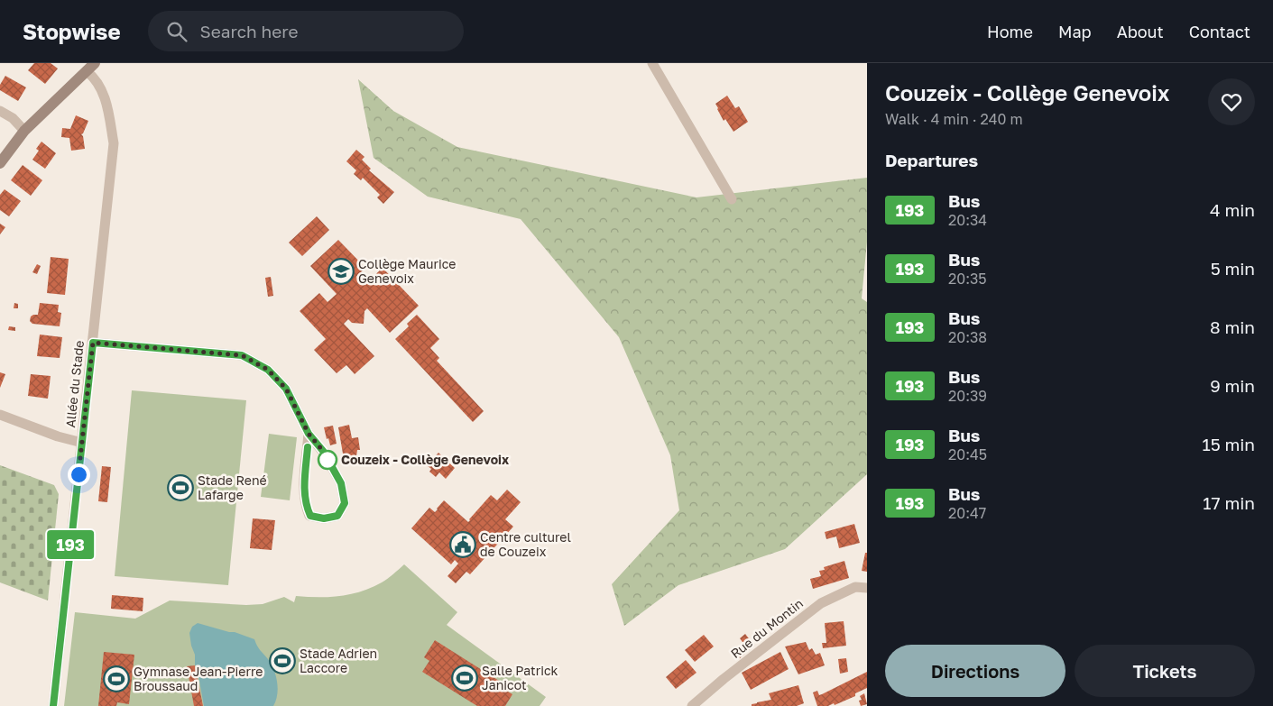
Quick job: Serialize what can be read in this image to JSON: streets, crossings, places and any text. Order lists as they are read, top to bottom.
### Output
{
  "streets": {
    "street": ["Allée du Stade", "Rue du Montin"]
  },
  "places": {
    "school or university": ["Collège Maurice Genevoix"],
    "other": ["Couzeix - Collège Genevoix"],
    "sports": [
      "Stade René Lafarge",
      "Stade Adrien Laccore",
      "Salle Patrick Janicot",
      "Gymnase Jean-Pierre Broussaud"
    ],
    "public building": ["Centre culturel de Couzeix"]
  },
  "lines": ["bus line 193"],
  "page": {
    "header": "Stopwise",
    "search": "Search here",
    "nav": [
      "Home",
      "Map",
      "About",
      "Contact"
    ],
    "on_map": "193",
    "heading": [
      ["Couzeix - Collège Genevoix", "Walk · 4 min · 240 m"],
      "Departures"
    ],
    "list": [
      {
        "mark": "193",
        "name": "Bus",
        "note": "20:34",
        "value": "4 min"
      },
      {
        "mark": "193",
        "name": "Bus",
        "note": "20:35",
        "value": "5 min"
      },
      {
        "mark": "193",
        "name": "Bus",
        "note": "20:38",
        "value": "8 min"
      },
      {
        "mark": "193",
        "name": "Bus",
        "note": "20:39",
        "value": "9 min"
      },
      {
        "mark": "193",
        "name": "Bus",
        "note": "20:45",
        "value": "15 min"
      },
      {
        "mark": "193",
        "name": "Bus",
        "note": "20:47",
        "value": "17 min"
      }
    ],
    "buttons": ["Directions", "Tickets"]
  }
}
